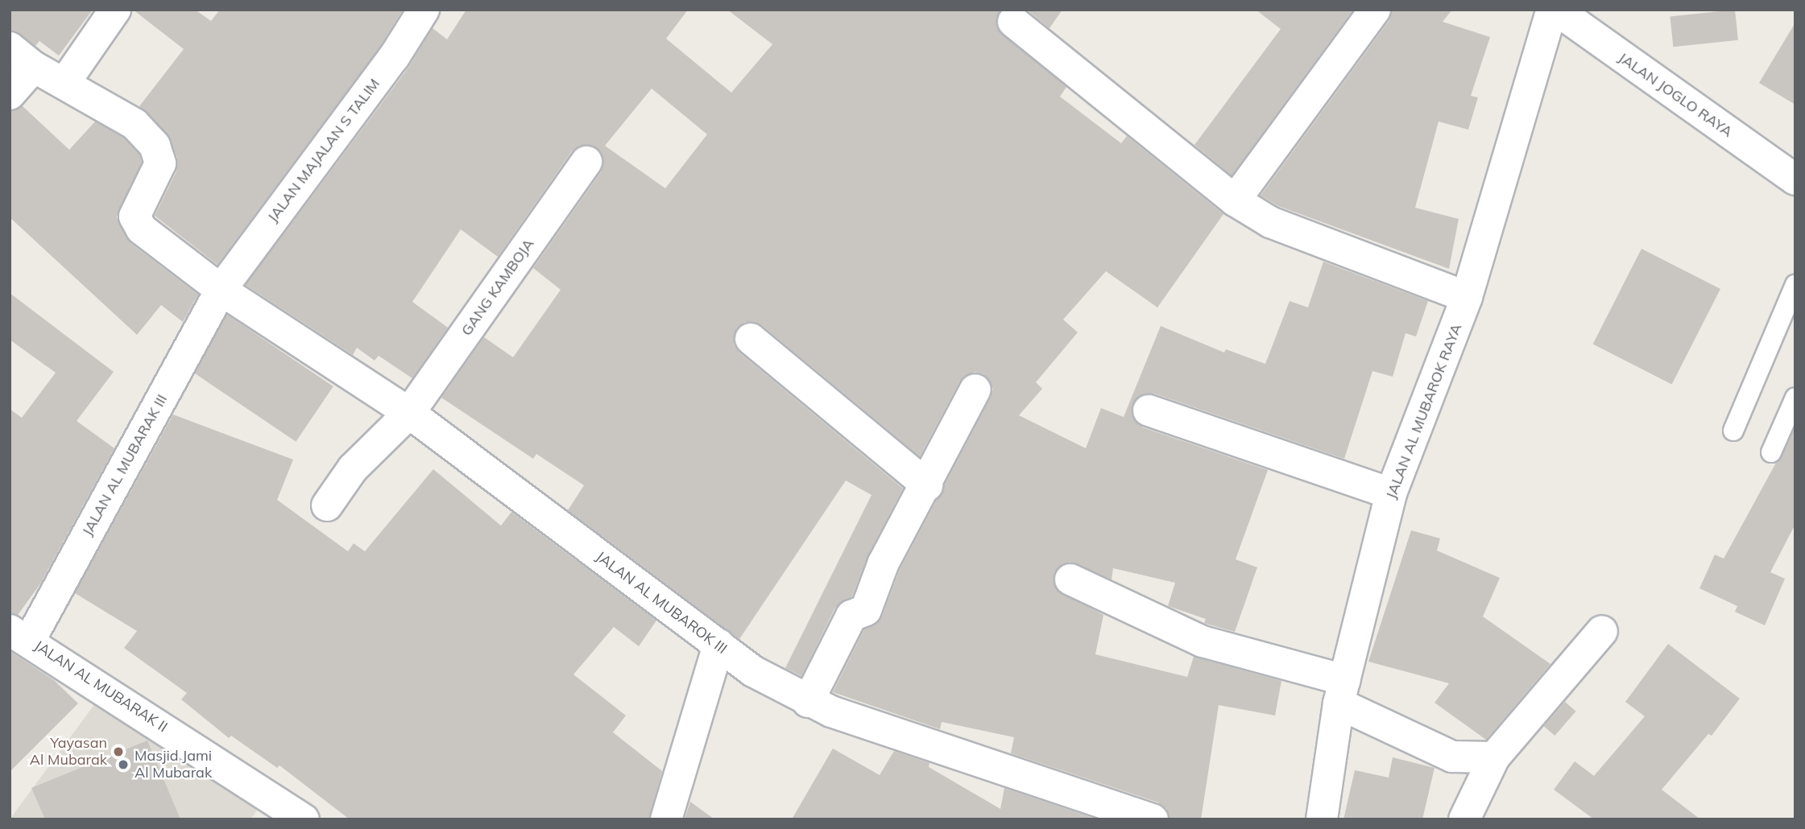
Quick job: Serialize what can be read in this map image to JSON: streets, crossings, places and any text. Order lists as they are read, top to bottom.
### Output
{
  "streets": {
    "street": [
      "JALAN JOGLO RAYA",
      "JALAN MAJALAN S TALIM",
      "GANG KAMBOJA",
      "JALAN AL MUBAROK RAYA",
      "JALAN AL MUBARAK III",
      "JALAN AL MUBAROK III",
      "JALAN AL MUBARAK II"
    ]
  },
  "crossings": [
    ["JALAN JOGLO RAYA", "JALAN AL MUBAROK RAYA"],
    ["JALAN MAJALAN S TALIM", "JALAN AL MUBARAK III"],
    ["JALAN MAJALAN S TALIM", "JALAN AL MUBAROK III"],
    ["GANG KAMBOJA", "JALAN AL MUBAROK III"],
    ["JALAN AL MUBARAK III", "JALAN AL MUBAROK III"],
    ["JALAN AL MUBARAK III", "JALAN AL MUBARAK II"]
  ],
  "places": ["Yayasan Al Mubarak", "Masjid Jami Al Mubarak"]
}
